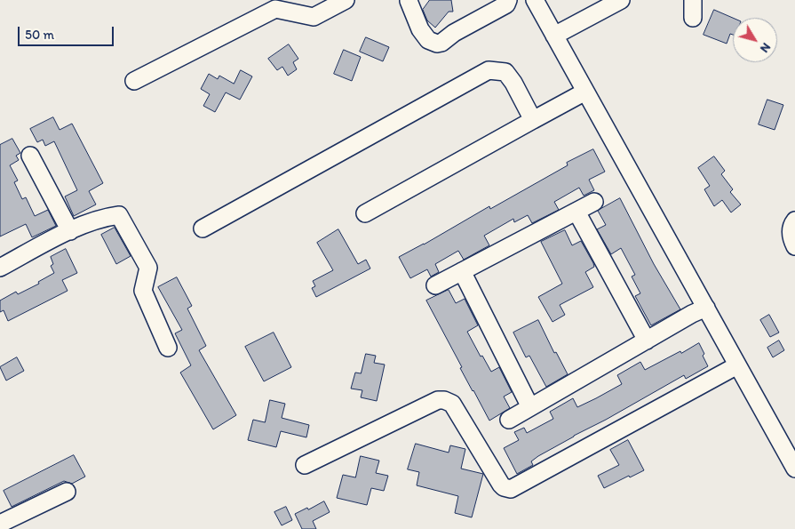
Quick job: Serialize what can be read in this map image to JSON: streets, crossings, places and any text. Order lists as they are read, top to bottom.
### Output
{
  "scale_bar": "50 m",
  "north": "bottom right"
}
